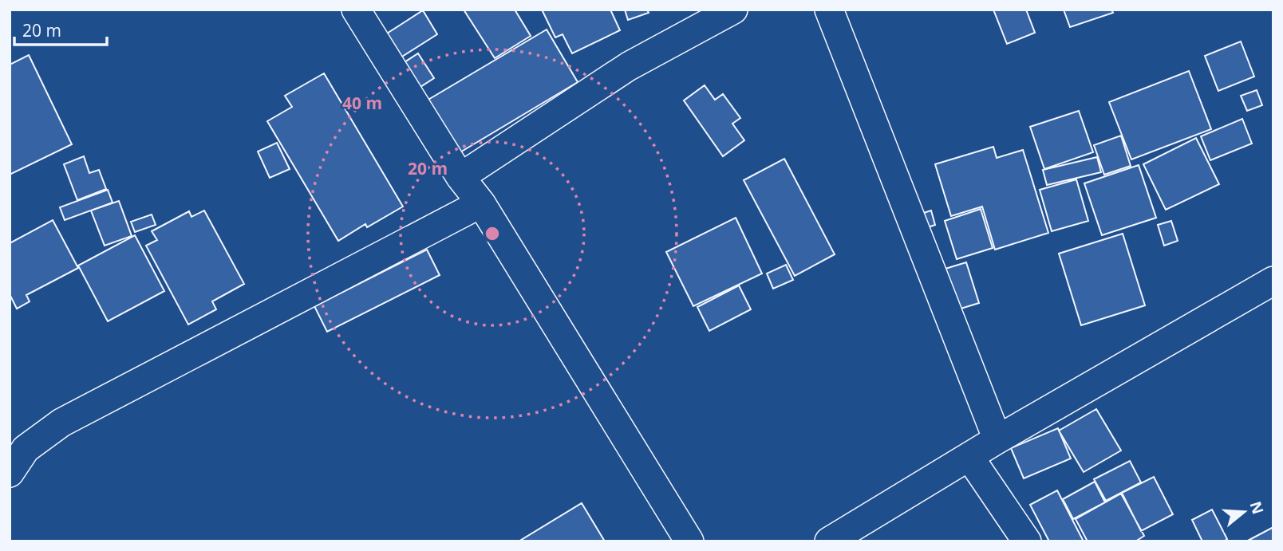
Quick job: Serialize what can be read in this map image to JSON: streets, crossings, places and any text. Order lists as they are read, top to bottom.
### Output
{
  "scale_bar": "20 m",
  "north": "right",
  "rings": ["40 m", "20 m"]
}
